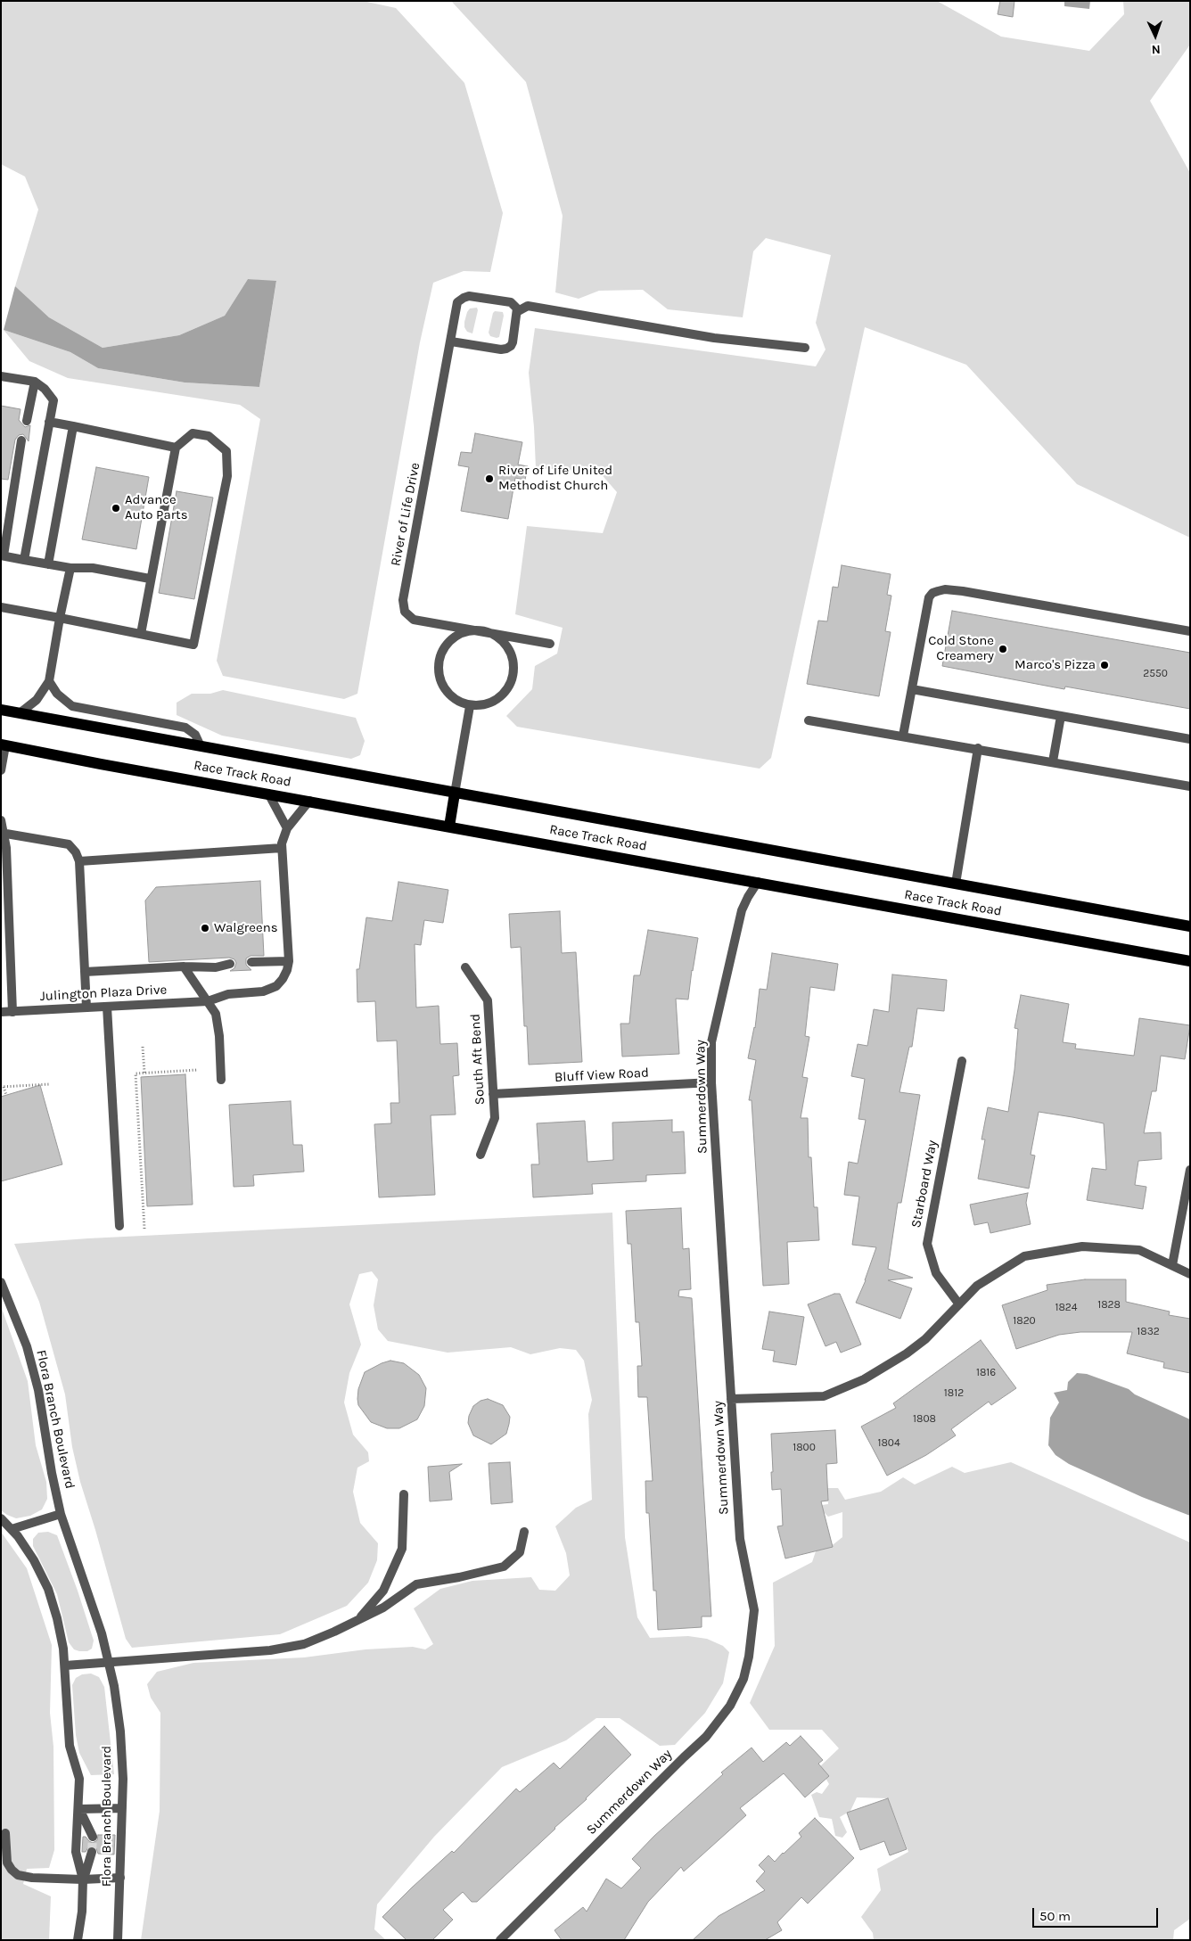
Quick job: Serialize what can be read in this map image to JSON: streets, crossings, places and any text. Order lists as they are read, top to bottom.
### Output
{
  "streets": {
    "main road": ["Race Track Road"],
    "street": [
      "River of Life Drive",
      "Julington Plaza Drive",
      "South Aft Bend",
      "Bluff View Road",
      "Summerdown Way",
      "Starboard Way",
      "Flora Branch Boulevard"
    ]
  },
  "crossings": [
    ["Race Track Road", "Summerdown Way"],
    ["South Aft Bend", "Bluff View Road"],
    ["Bluff View Road", "Summerdown Way"]
  ],
  "places": [
    "River of Life United Methodist Church",
    "Advance Auto Parts",
    "Cold Stone Creamery",
    "Marco's Pizza",
    "Walgreens"
  ],
  "house_numbers": [
    "2550",
    "1828",
    "1824",
    "1820",
    "1832",
    "1816",
    "1812",
    "1808",
    "1804",
    "1800"
  ],
  "scale_bar": "50 m",
  "north": "bottom"
}
